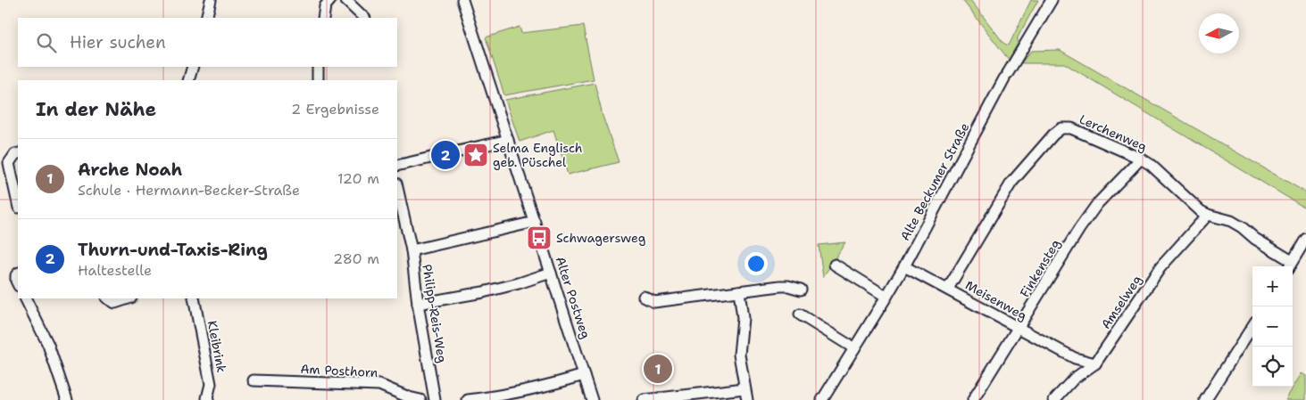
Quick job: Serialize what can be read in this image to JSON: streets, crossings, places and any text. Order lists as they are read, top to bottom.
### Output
{
  "streets": {
    "street": [
      "Lerchenweg",
      "Alte Beckumer Straße",
      "Finkensteg",
      "Alter Postweg",
      "Meisenweg",
      "Amselweg",
      "Philipp-Reis-Weg",
      "Kleibrink",
      "Am Posthorn"
    ]
  },
  "crossings": [
    ["Lerchenweg", "Finkensteg"],
    ["Lerchenweg", "Meisenweg"],
    ["Lerchenweg", "Amselweg"],
    ["Alte Beckumer Straße", "Meisenweg"],
    ["Finkensteg", "Meisenweg"],
    ["Meisenweg", "Amselweg"]
  ],
  "places": {
    "place": ["Selma Englisch geb. Püschel"],
    "bus stop": ["Schwagersweg"]
  },
  "north": "left",
  "page": {
    "search": "Hier suchen",
    "heading": ["In der Nähe", "2 Ergebnisse"],
    "list": [
      {
        "mark": "1",
        "name": "Arche Noah",
        "note": "Schule · Hermann-Becker-Straße",
        "value": "120 m"
      },
      {
        "mark": "2",
        "name": "Thurn-und-Taxis-Ring",
        "note": "Haltestelle",
        "value": "280 m"
      }
    ],
    "pins": ["2", "1"],
    "map_buttons": ["+", "−"]
  }
}
